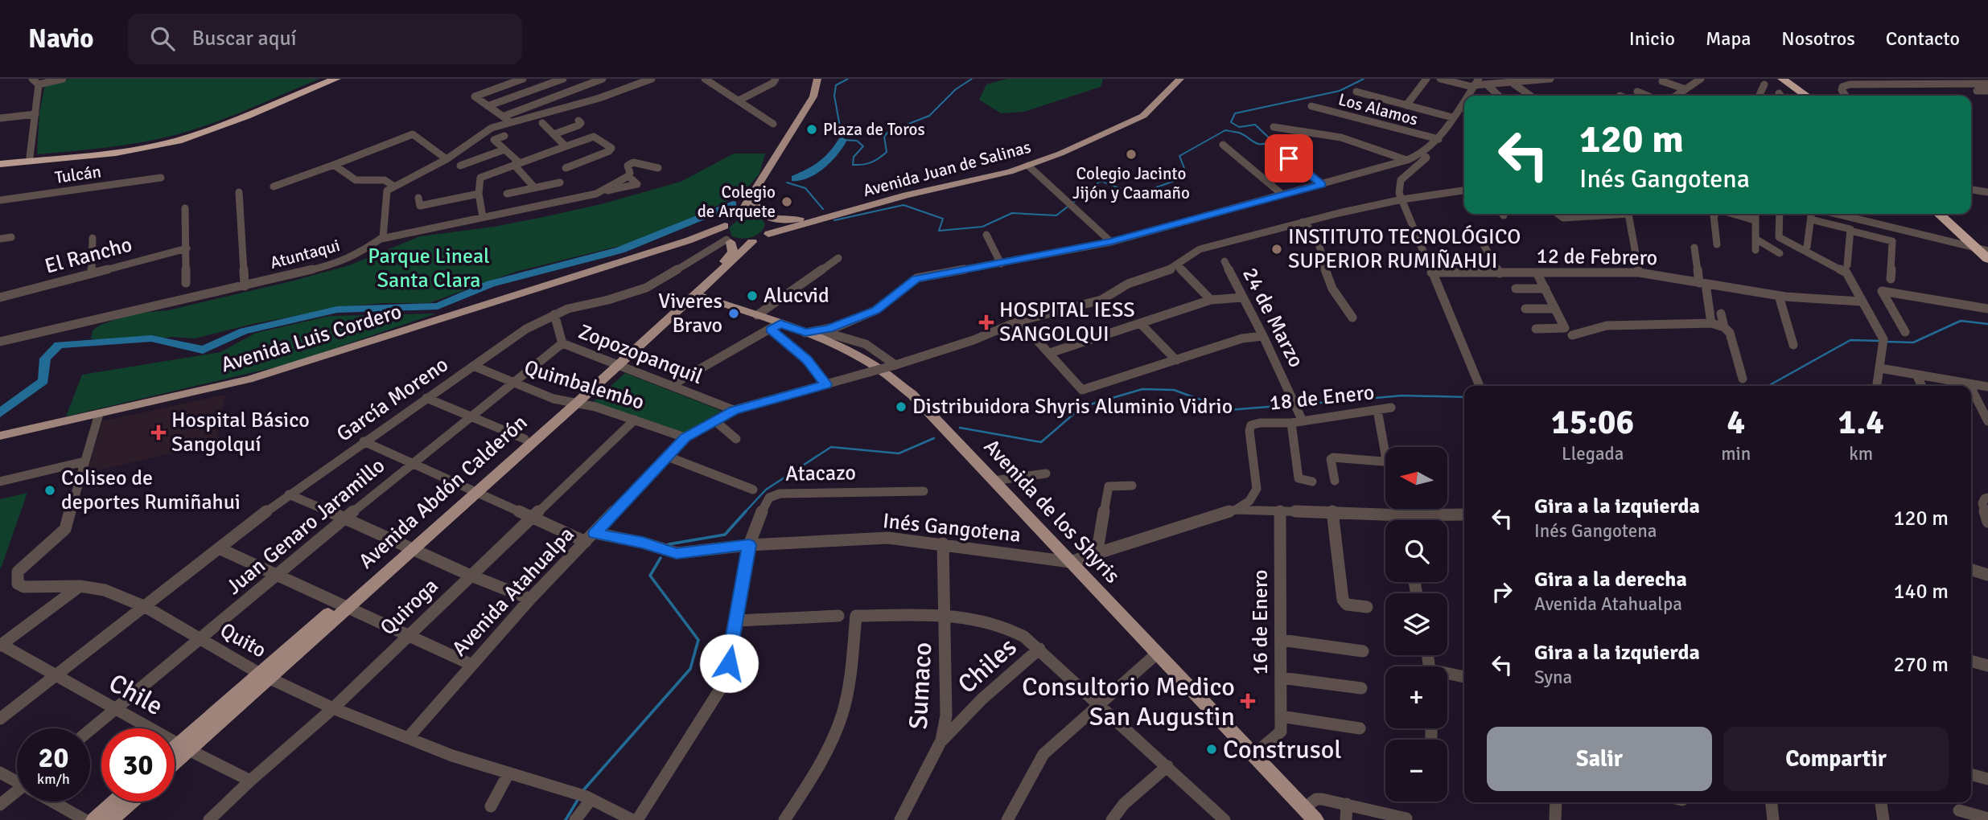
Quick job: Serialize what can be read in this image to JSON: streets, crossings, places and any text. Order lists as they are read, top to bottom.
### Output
{
  "streets": {
    "main road": [
      "Avenida Juan de Salinas",
      "Avenida Luis Cordero",
      "Avenida Abdón Calderón",
      "Avenida de los Shyris"
    ],
    "street": [
      "Los Alamos",
      "Tulcán",
      "Atuntaqui",
      "El Rancho",
      "12 de Febrero",
      "24 de Marzo",
      "Zopozopanquil",
      "Quimbalembo",
      "18 de Enero",
      "García Moreno",
      "Atacazo",
      "Juan Genaro Jaramillo",
      "Inés Gangotena",
      "Avenida Atahualpa",
      "Quiroga",
      "16 de Enero",
      "Quito",
      "Chiles",
      "Sumaco",
      "Chile"
    ]
  },
  "crossings": [
    ["Avenida Juan de Salinas", "Avenida Luis Cordero"],
    ["Avenida Juan de Salinas", "Avenida Abdón Calderón"],
    ["24 de Marzo", "18 de Enero"],
    ["Avenida Luis Cordero", "García Moreno"],
    ["Avenida Luis Cordero", "Avenida Abdón Calderón"],
    ["Avenida Luis Cordero", "Quito"],
    ["Zopozopanquil", "García Moreno"],
    ["Zopozopanquil", "Avenida Abdón Calderón"],
    ["Zopozopanquil", "Juan Genaro Jaramillo"],
    ["Zopozopanquil", "Avenida Atahualpa"],
    ["Quimbalembo", "García Moreno"],
    ["Quimbalembo", "Avenida Abdón Calderón"],
    ["Quimbalembo", "Juan Genaro Jaramillo"],
    ["Quimbalembo", "Avenida Atahualpa"],
    ["Quimbalembo", "Quiroga"],
    ["18 de Enero", "Inés Gangotena"],
    ["García Moreno", "Avenida Abdón Calderón"],
    ["García Moreno", "Quito"],
    ["García Moreno", "Chile"],
    ["Atacazo", "Inés Gangotena"],
    ["Avenida Abdón Calderón", "Avenida de los Shyris"],
    ["Avenida Abdón Calderón", "Quito"],
    ["Avenida Abdón Calderón", "Chile"],
    ["Avenida de los Shyris", "Inés Gangotena"],
    ["Avenida de los Shyris", "16 de Enero"],
    ["Juan Genaro Jaramillo", "Quito"],
    ["Juan Genaro Jaramillo", "Chile"],
    ["Inés Gangotena", "Avenida Atahualpa"],
    ["Inés Gangotena", "16 de Enero"],
    ["Inés Gangotena", "Sumaco"],
    ["Avenida Atahualpa", "Quito"],
    ["Quiroga", "Quito"],
    ["Quiroga", "Chile"],
    ["Chiles", "Sumaco"]
  ],
  "parks": ["Parque Lineal Santa Clara"],
  "places": {
    "other": [
      "Plaza de Toros",
      "Colegio Jacinto Jijón y Caamaño",
      "Colegio de Arquete",
      "INSTITUTO TECNOLÓGICO SUPERIOR RUMIÑAHUI",
      "Alucvid",
      "Viveres Bravo",
      "Distribuidora Shyris Aluminio Vidrio",
      "Coliseo de deportes Rumiñahui",
      "Construsol"
    ],
    "health": ["HOSPITAL IESS SANGOLQUI", "Hospital Básico Sangolquí", "Consultorio Medico San Augustin"]
  },
  "north": "left",
  "page": {
    "header": "Navio",
    "search": "Buscar aquí",
    "nav": [
      "Inicio",
      "Mapa",
      "Nosotros",
      "Contacto"
    ],
    "turn": ["120 m", "Inés Gangotena"],
    "eta": [
      "15:06",
      "Llegada",
      "4",
      "min",
      "1.4",
      "km"
    ],
    "map_buttons": ["+", "−"],
    "list": [
      {
        "name": "Gira a la izquierda",
        "note": "Inés Gangotena",
        "value": "120 m"
      },
      {
        "name": "Gira a la derecha",
        "note": "Avenida Atahualpa",
        "value": "140 m"
      },
      {
        "name": "Gira a la izquierda",
        "note": "Syna",
        "value": "270 m"
      }
    ],
    "buttons": ["Salir", "Compartir"],
    "speed": "20 km/h",
    "limit": "30"
  }
}
